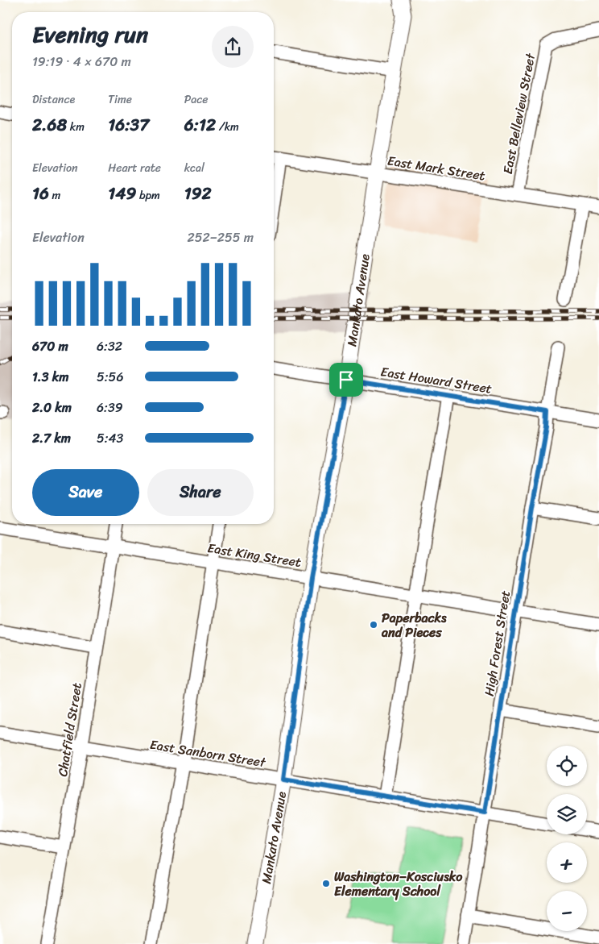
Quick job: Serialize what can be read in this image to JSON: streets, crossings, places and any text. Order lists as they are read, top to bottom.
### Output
{
  "streets": {
    "main road": ["Mankato Avenue"],
    "street": [
      "East Belleview Street",
      "East Mark Street",
      "East Howard Street",
      "East King Street",
      "High Forest Street",
      "Chatfield Street",
      "East Sanborn Street"
    ]
  },
  "crossings": [
    ["East Belleview Street", "East Mark Street"],
    ["East Mark Street", "Mankato Avenue"],
    ["Mankato Avenue", "East Howard Street"],
    ["Mankato Avenue", "East King Street"],
    ["Mankato Avenue", "East Sanborn Street"],
    ["East Howard Street", "High Forest Street"],
    ["East King Street", "High Forest Street"],
    ["East King Street", "Chatfield Street"],
    ["High Forest Street", "East Sanborn Street"],
    ["Chatfield Street", "East Sanborn Street"]
  ],
  "places": ["Paperbacks and Pieces", "Washington–Kosciusko Elementary School"],
  "page": {
    "heading": ["Evening run", "19:19 · 4 × 670 m"],
    "stats": [
      ["Distance", "2.68 km"],
      ["Time", "16:37"],
      ["Pace", "6:12 /km"],
      ["Elevation", "16 m"],
      ["Heart rate", "149 bpm"],
      ["kcal", "192"]
    ],
    "chart": ["Elevation", "252–255 m"],
    "list": [
      {
        "name": "670 m",
        "note": "6:32"
      },
      {
        "name": "1.3 km",
        "note": "5:56"
      },
      {
        "name": "2.0 km",
        "note": "6:39"
      },
      {
        "name": "2.7 km",
        "note": "5:43"
      }
    ],
    "buttons": ["Save", "Share"],
    "map_buttons": ["+", "−"]
  }
}
